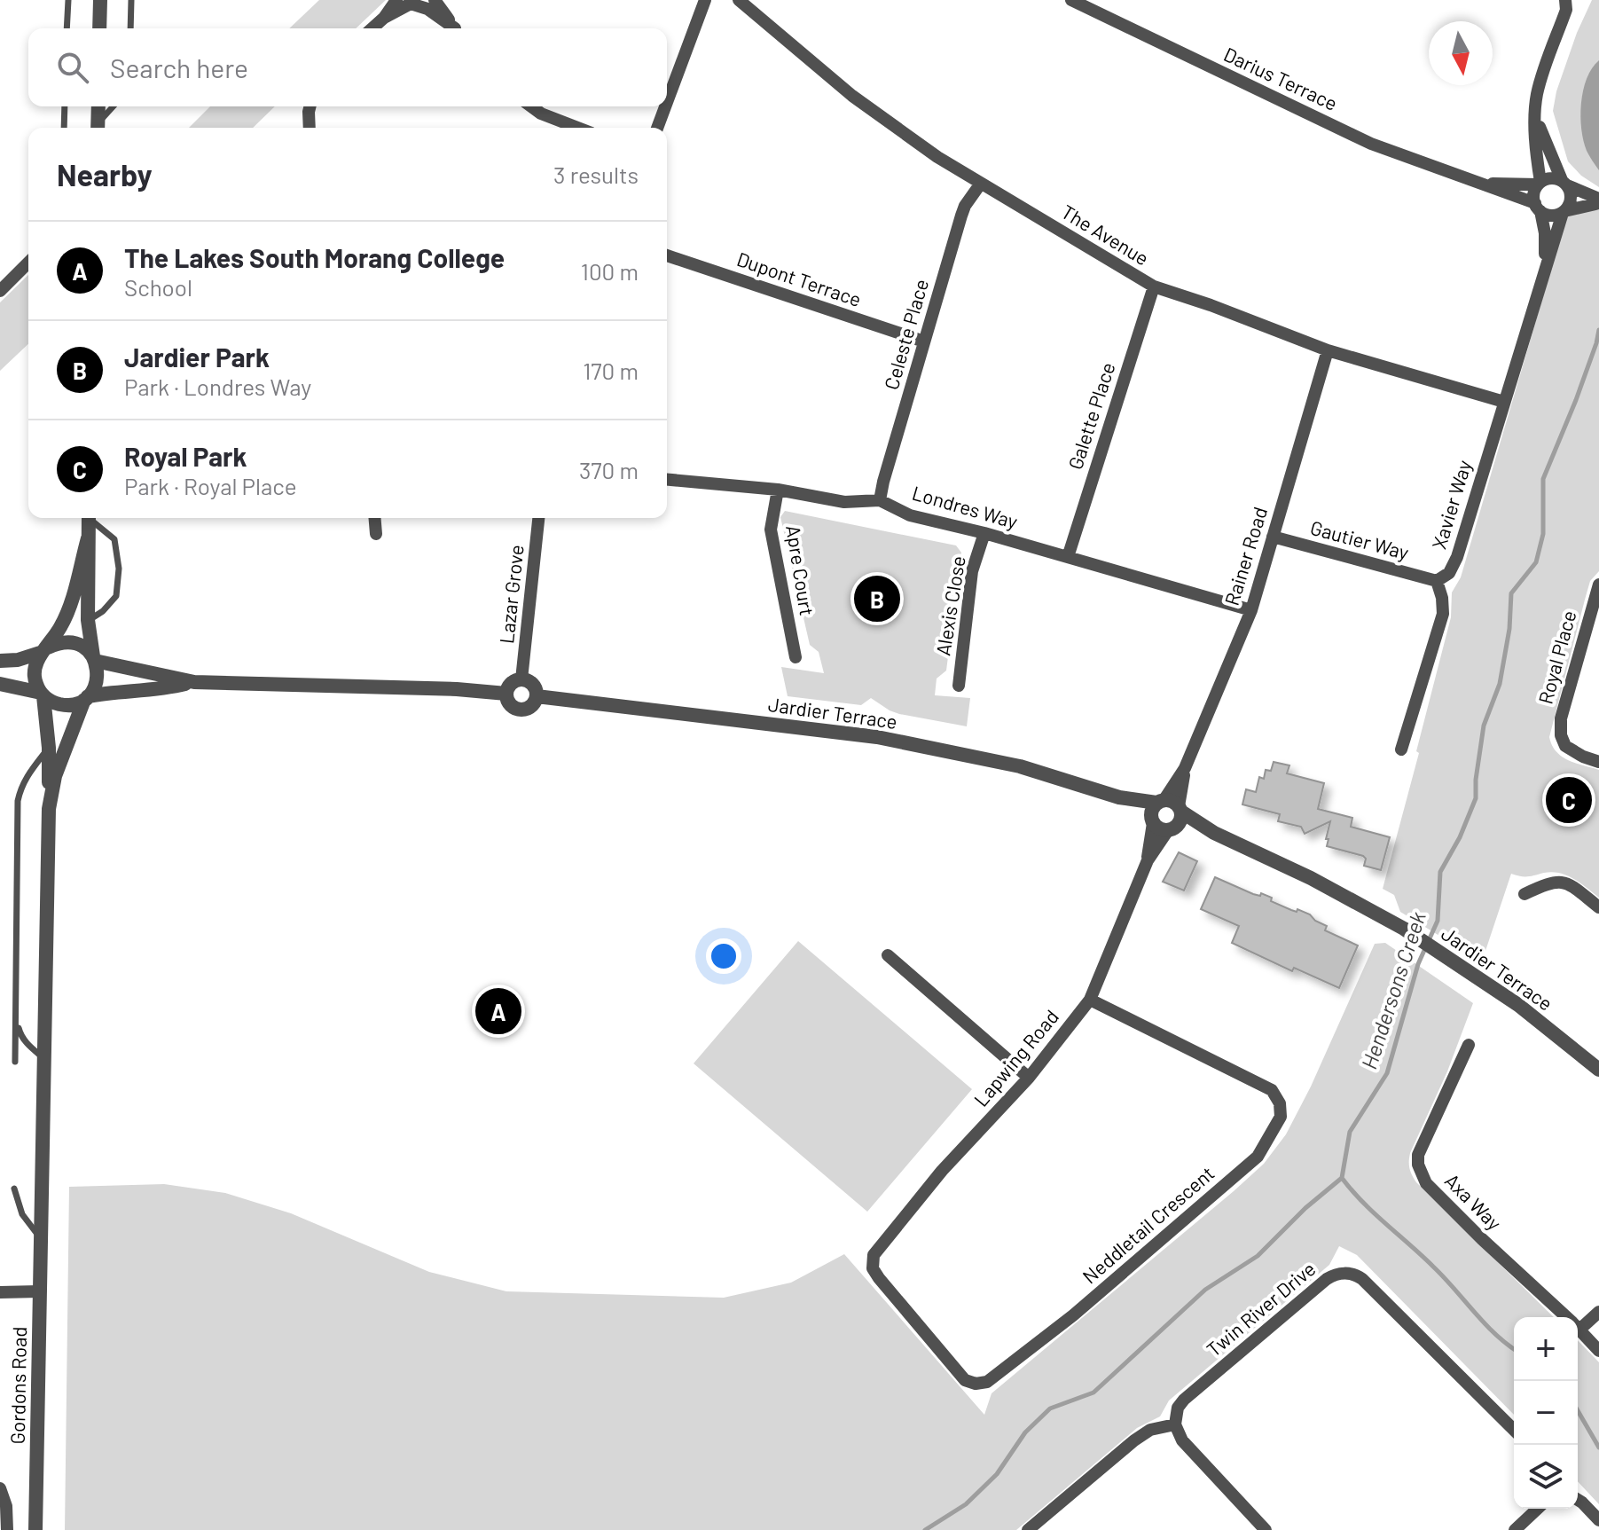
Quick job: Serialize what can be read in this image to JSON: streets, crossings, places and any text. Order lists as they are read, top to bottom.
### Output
{
  "streets": {
    "street": [
      "Darius Terrace",
      "The Avenue",
      "Dupont Terrace",
      "Celeste Place",
      "Galette Place",
      "Xavier Way",
      "Londres Way",
      "Gautier Way",
      "Rainer Road",
      "Apre Court",
      "Lazar Grove",
      "Alexis Close",
      "Royal Place",
      "Jardier Terrace",
      "Lapwing Road",
      "Axa Way",
      "Neddletail Crescent",
      "Twin River Drive",
      "Gordons Road"
    ]
  },
  "crossings": [
    ["Darius Terrace", "Xavier Way"],
    ["The Avenue", "Celeste Place"],
    ["The Avenue", "Galette Place"],
    ["The Avenue", "Xavier Way"],
    ["The Avenue", "Rainer Road"],
    ["Dupont Terrace", "Celeste Place"],
    ["Celeste Place", "Londres Way"],
    ["Galette Place", "Londres Way"],
    ["Xavier Way", "Gautier Way"],
    ["Londres Way", "Rainer Road"],
    ["Londres Way", "Apre Court"],
    ["Londres Way", "Alexis Close"],
    ["Gautier Way", "Rainer Road"],
    ["Rainer Road", "Jardier Terrace"],
    ["Rainer Road", "Lapwing Road"],
    ["Lazar Grove", "Jardier Terrace"],
    ["Jardier Terrace", "Lapwing Road"],
    ["Lapwing Road", "Neddletail Crescent"]
  ],
  "water": ["Hendersons Creek"],
  "north": "bottom",
  "page": {
    "search": "Search here",
    "heading": ["Nearby", "3 results"],
    "list": [
      {
        "mark": "A",
        "name": "The Lakes South Morang College",
        "note": "School",
        "value": "100 m"
      },
      {
        "mark": "B",
        "name": "Jardier Park",
        "note": "Park · Londres Way",
        "value": "170 m"
      },
      {
        "mark": "C",
        "name": "Royal Park",
        "note": "Park · Royal Place",
        "value": "370 m"
      }
    ],
    "pins": ["B", "C", "A"],
    "map_buttons": ["+", "−"]
  }
}
